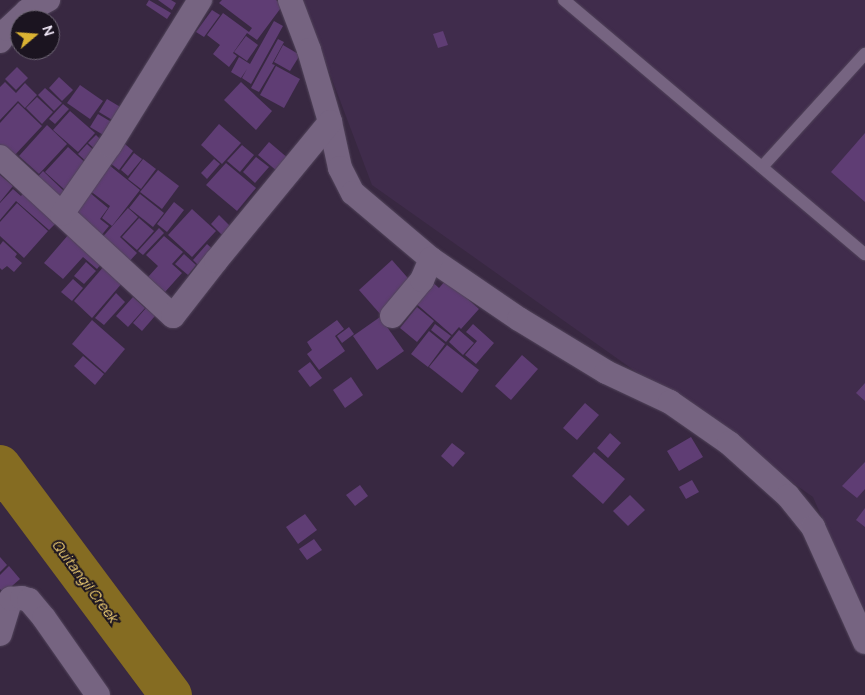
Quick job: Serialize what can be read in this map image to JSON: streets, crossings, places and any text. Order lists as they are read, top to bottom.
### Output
{
  "water": ["Quitangil Creek"],
  "north": "right"
}
